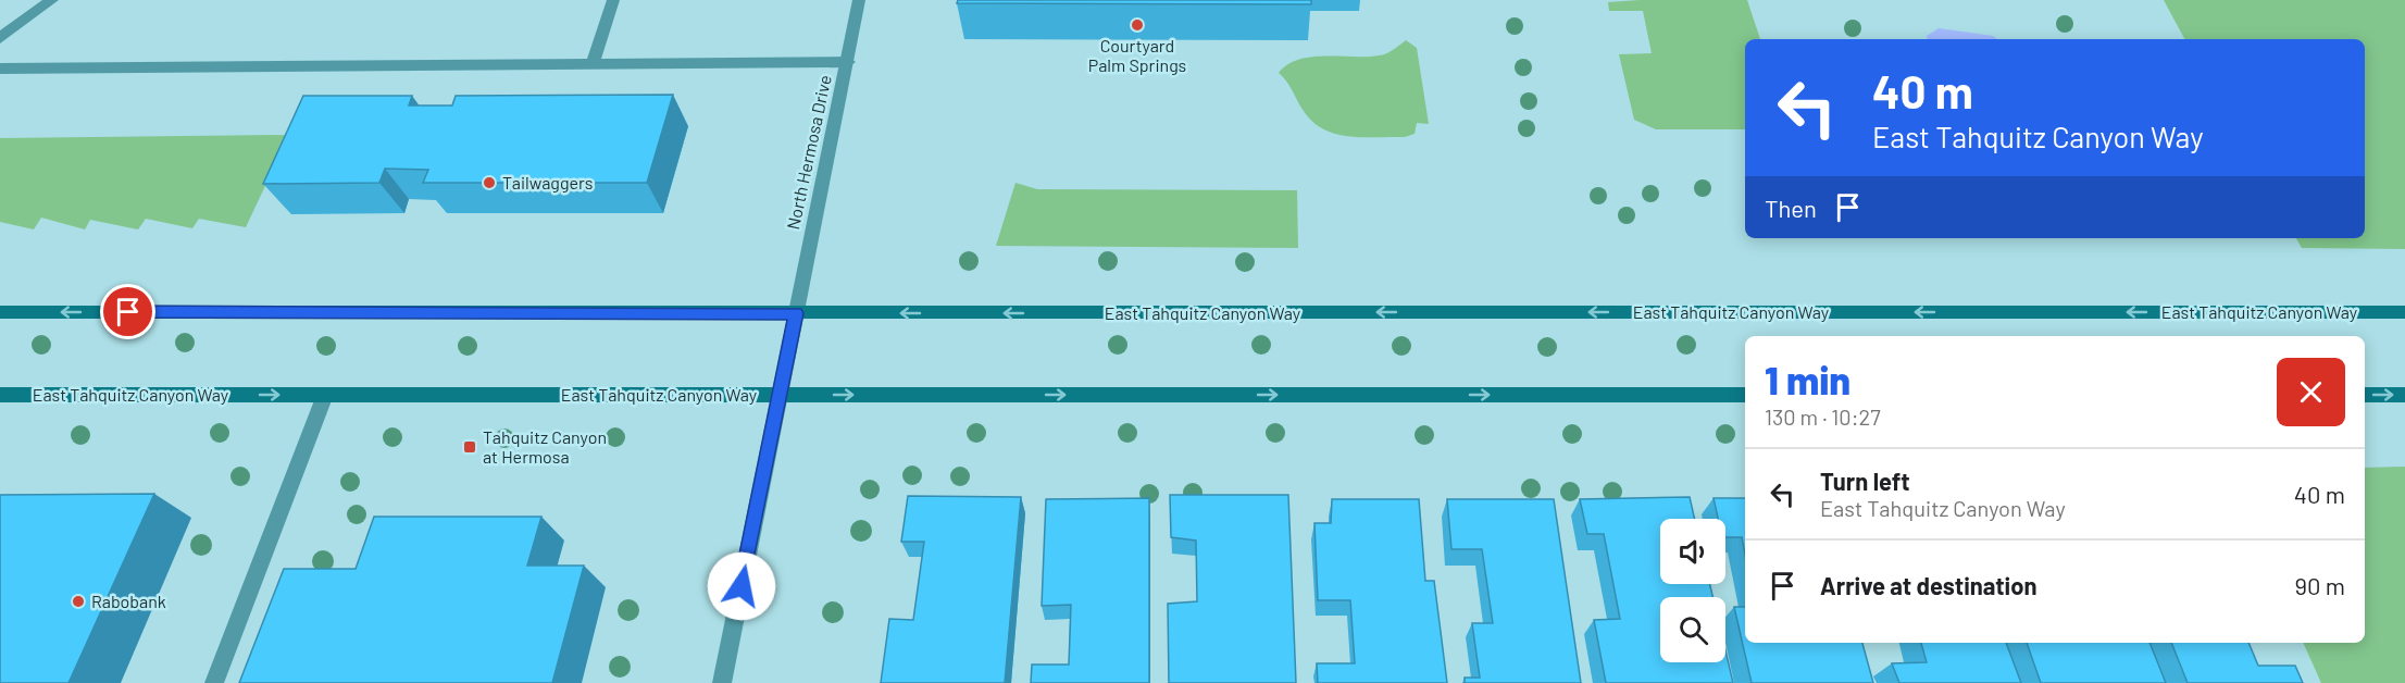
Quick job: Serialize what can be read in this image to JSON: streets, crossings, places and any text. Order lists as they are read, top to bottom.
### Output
{
  "streets": {
    "main road": ["East Tahquitz Canyon Way"],
    "street": ["North Hermosa Drive"]
  },
  "crossings": [
    ["North Hermosa Drive", "East Tahquitz Canyon Way"]
  ],
  "places": {
    "other": ["Courtyard Palm Springs", "Tailwaggers", "Rabobank"],
    "transit": ["Tahquitz Canyon at Hermosa"]
  },
  "page": {
    "turn": ["40 m", "East Tahquitz Canyon Way"],
    "then": "Then",
    "heading": ["1 min", "130 m · 10:27"],
    "list": [
      {
        "name": "Turn left",
        "note": "East Tahquitz Canyon Way",
        "value": "40 m"
      },
      {
        "name": "Arrive at destination",
        "value": "90 m"
      }
    ]
  }
}
